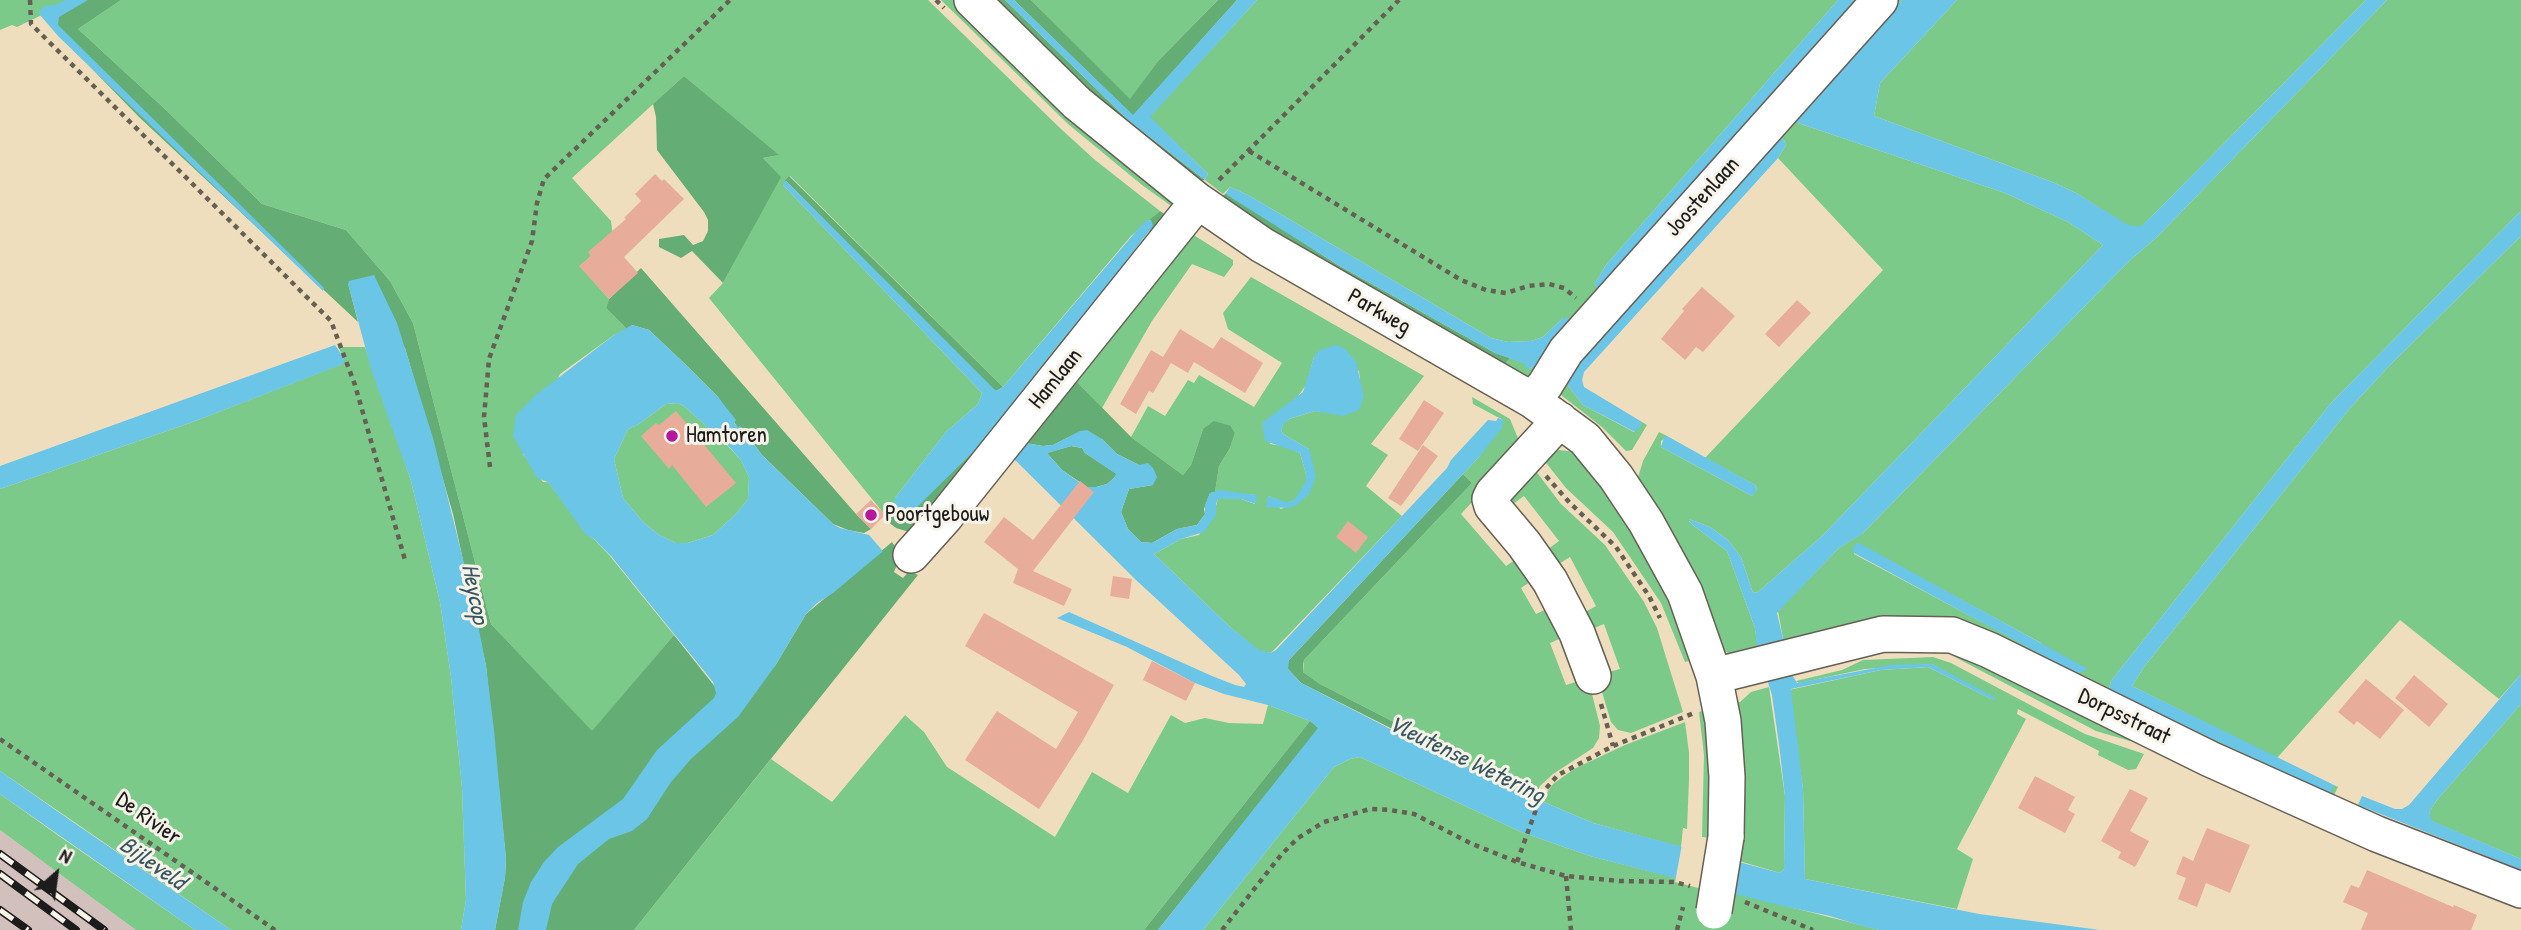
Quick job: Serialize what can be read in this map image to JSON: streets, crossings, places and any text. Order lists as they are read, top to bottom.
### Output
{
  "streets": {
    "street": [
      "Joostenlaan",
      "Parkweg",
      "Hamlaan",
      "Dorpsstraat"
    ],
    "path": ["De Rivier"]
  },
  "crossings": [
    ["Joostenlaan", "Parkweg"],
    ["Parkweg", "Hamlaan"],
    ["Parkweg", "Dorpsstraat"]
  ],
  "water": ["Heycop", "Vleutense Wetering", "Bijleveld"],
  "places": ["Hamtoren", "Poortgebouw"],
  "north": "top right"
}
